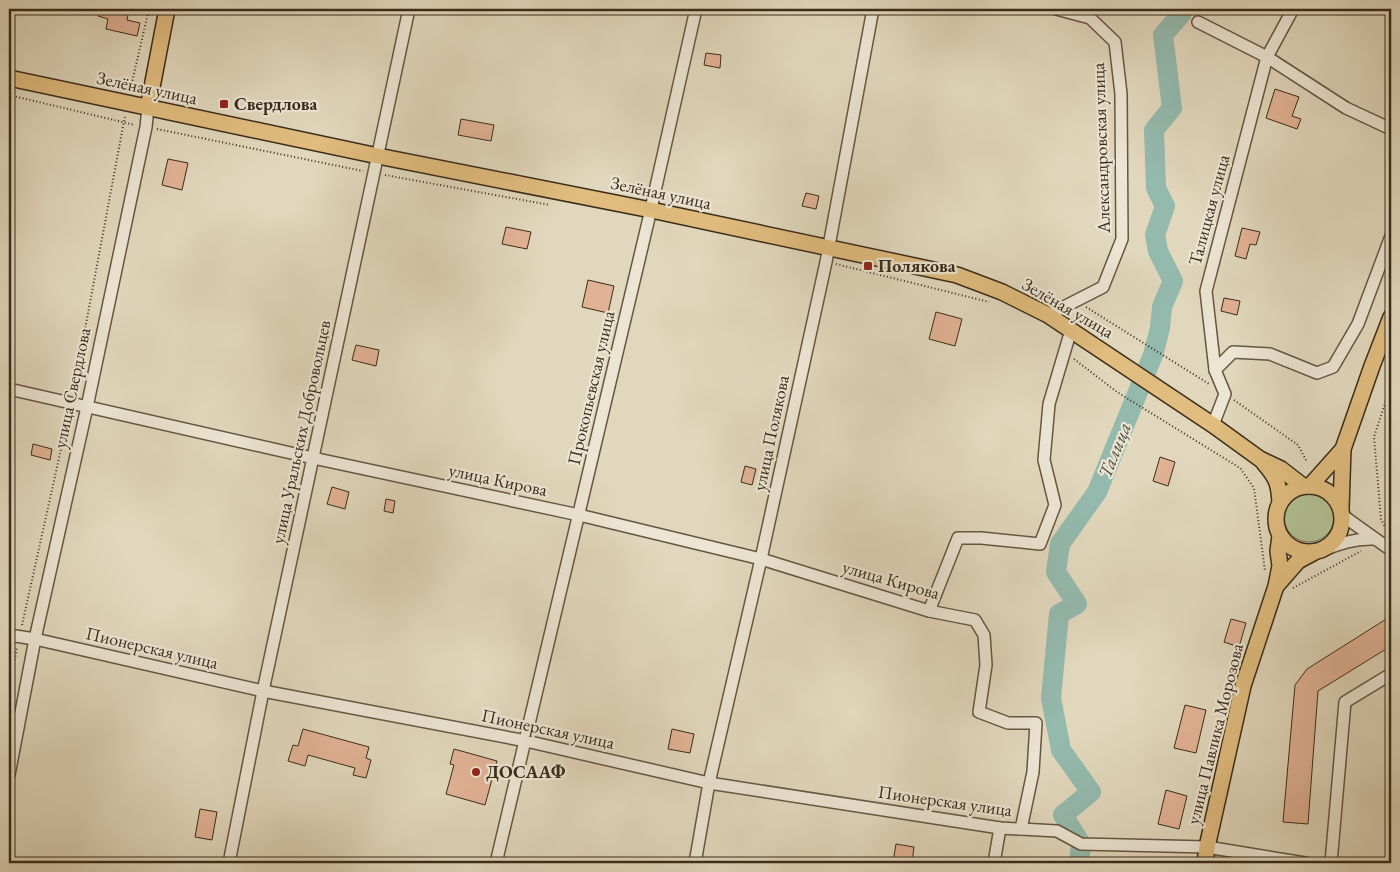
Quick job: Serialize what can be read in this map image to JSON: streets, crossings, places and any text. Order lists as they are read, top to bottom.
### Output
{
  "streets": {
    "main road": ["Зелёная улица", "улица Свердлова", "улица Павлика Морозова"],
    "street": [
      "Александровская улица",
      "Талицкая улица",
      "Прокопьевская улица",
      "улица Уральских Добровольцев",
      "улица Полякова",
      "улица Кирова",
      "Пионерская улица"
    ]
  },
  "crossings": [
    ["Зелёная улица", "Александровская улица"],
    ["Зелёная улица", "улица Свердлова"],
    ["Зелёная улица", "Прокопьевская улица"],
    ["Зелёная улица", "улица Уральских Добровольцев"],
    ["Зелёная улица", "улица Полякова"],
    ["улица Свердлова", "улица Кирова"],
    ["улица Свердлова", "Пионерская улица"],
    ["Прокопьевская улица", "улица Кирова"],
    ["Прокопьевская улица", "Пионерская улица"],
    ["улица Уральских Добровольцев", "улица Кирова"],
    ["улица Уральских Добровольцев", "Пионерская улица"],
    ["улица Полякова", "улица Кирова"],
    ["улица Полякова", "Пионерская улица"],
    ["улица Кирова", "Пионерская улица"],
    ["Пионерская улица", "улица Павлика Морозова"]
  ],
  "water": ["Талица"],
  "places": {
    "transit": ["Свердлова", "Полякова"],
    "other": ["ДОСААФ"]
  }
}
